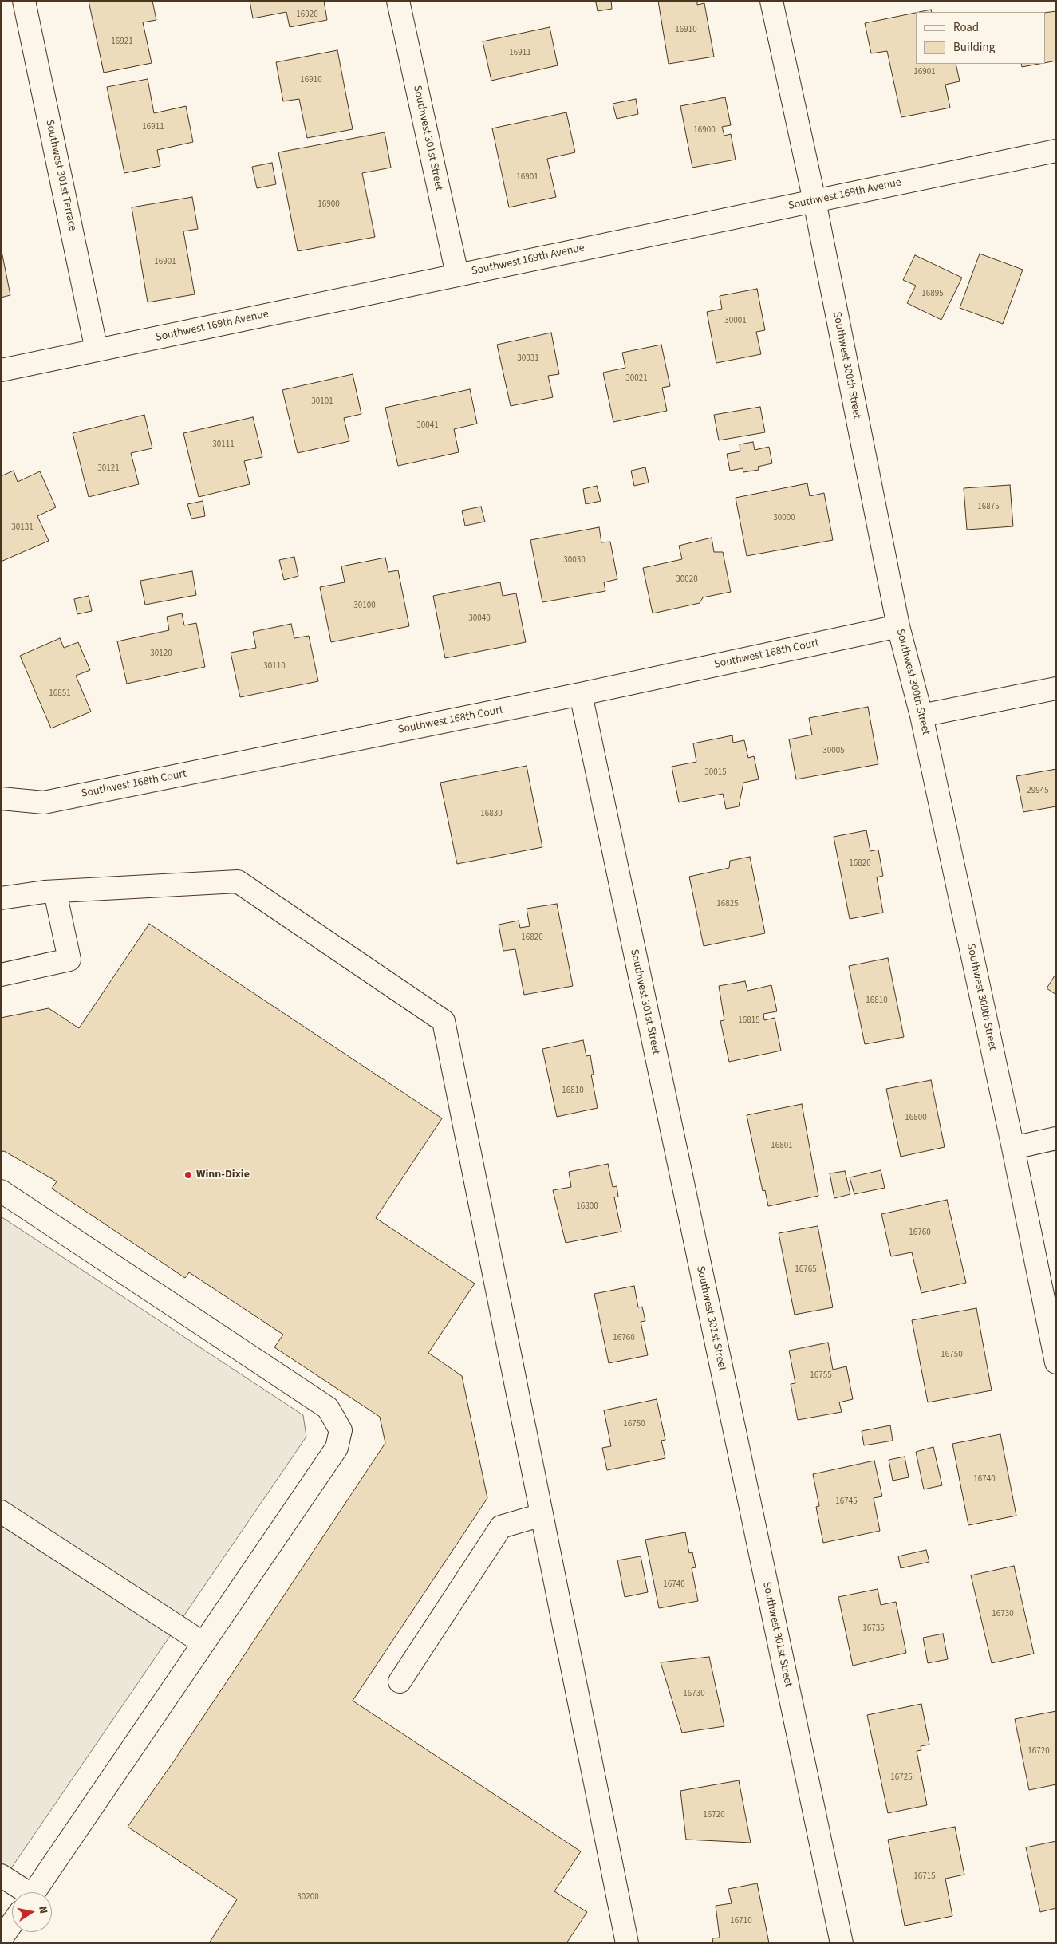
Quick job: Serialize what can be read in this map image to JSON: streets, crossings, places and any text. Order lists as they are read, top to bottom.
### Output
{
  "streets": {
    "street": [
      "Southwest 301st Street",
      "Southwest 301st Terrace",
      "Southwest 169th Avenue",
      "Southwest 300th Street",
      "Southwest 168th Court"
    ]
  },
  "crossings": [
    ["Southwest 301st Street", "Southwest 169th Avenue"],
    ["Southwest 301st Street", "Southwest 168th Court"],
    ["Southwest 301st Terrace", "Southwest 169th Avenue"],
    ["Southwest 169th Avenue", "Southwest 300th Street"],
    ["Southwest 300th Street", "Southwest 168th Court"]
  ],
  "places": ["Winn-Dixie"],
  "house_numbers": [
    "16920",
    "16910",
    "16921",
    "16911",
    "16901",
    "16910",
    "16911",
    "16900",
    "16901",
    "16900",
    "16901",
    "16895",
    "30001",
    "30031",
    "30021",
    "30101",
    "30041",
    "30111",
    "30121",
    "16875",
    "30000",
    "30131",
    "30030",
    "30020",
    "30100",
    "30040",
    "30120",
    "30110",
    "16851",
    "30005",
    "30015",
    "29945",
    "16830",
    "16820",
    "16825",
    "16820",
    "16810",
    "16815",
    "16810",
    "16800",
    "16801",
    "16800",
    "16760",
    "16765",
    "16760",
    "16750",
    "16755",
    "16750",
    "16740",
    "16745",
    "16740",
    "16730",
    "16735",
    "16730",
    "16720",
    "16725",
    "16720",
    "16715",
    "30200",
    "16710"
  ],
  "legend": ["Road", "Building"],
  "north": "right"
}
